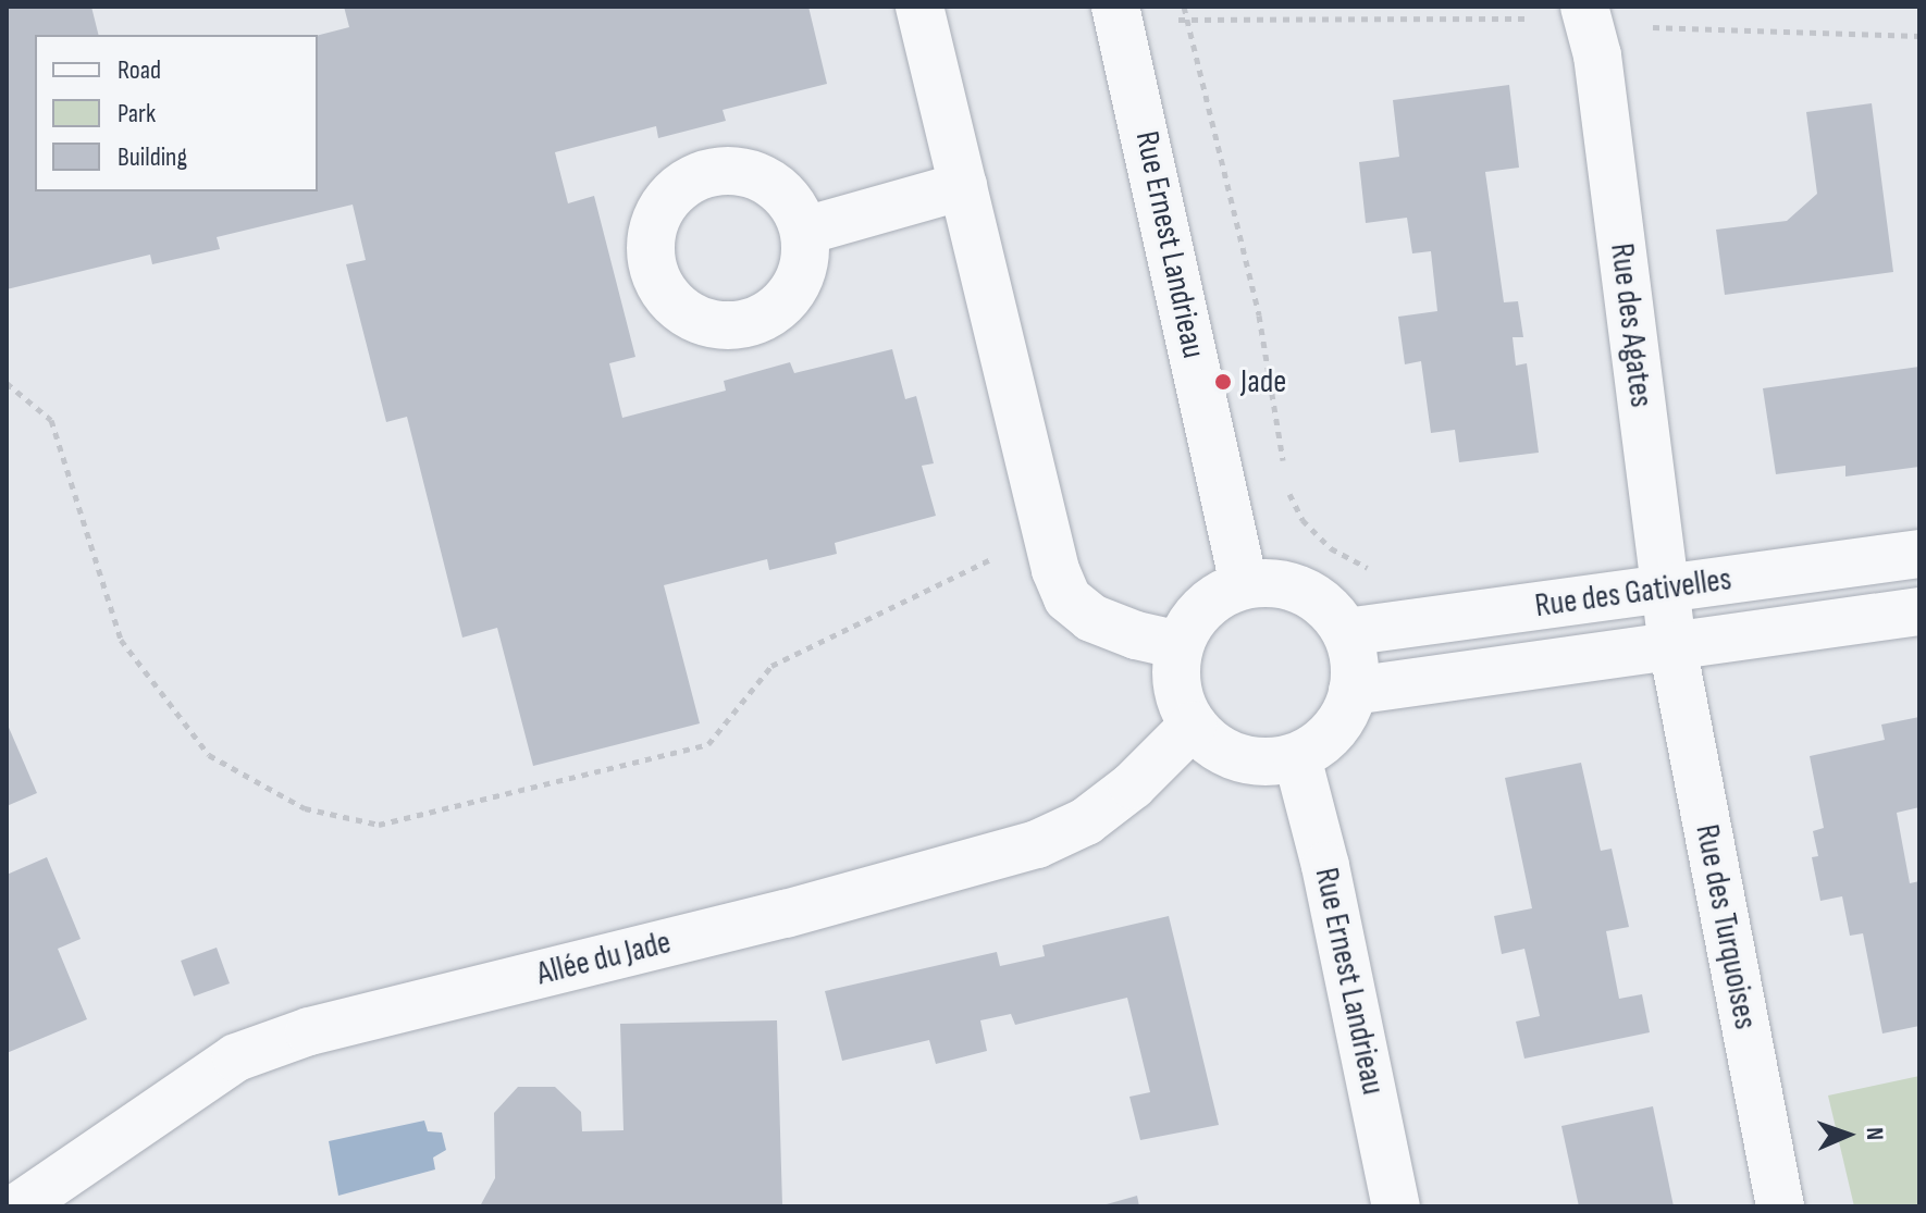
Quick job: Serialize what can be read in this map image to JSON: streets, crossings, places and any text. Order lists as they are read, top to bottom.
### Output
{
  "streets": {
    "street": [
      "Rue Ernest Landrieau",
      "Rue des Agates",
      "Rue des Gativelles",
      "Rue des Turquoises",
      "Allée du Jade"
    ]
  },
  "crossings": [
    ["Rue Ernest Landrieau", "Rue des Gativelles"],
    ["Rue Ernest Landrieau", "Allée du Jade"],
    ["Rue des Agates", "Rue des Gativelles"],
    ["Rue des Agates", "Rue des Turquoises"],
    ["Rue des Gativelles", "Rue des Turquoises"],
    ["Rue des Gativelles", "Allée du Jade"]
  ],
  "places": ["Jade"],
  "legend": ["Road", "Park", "Building"],
  "north": "right"
}
